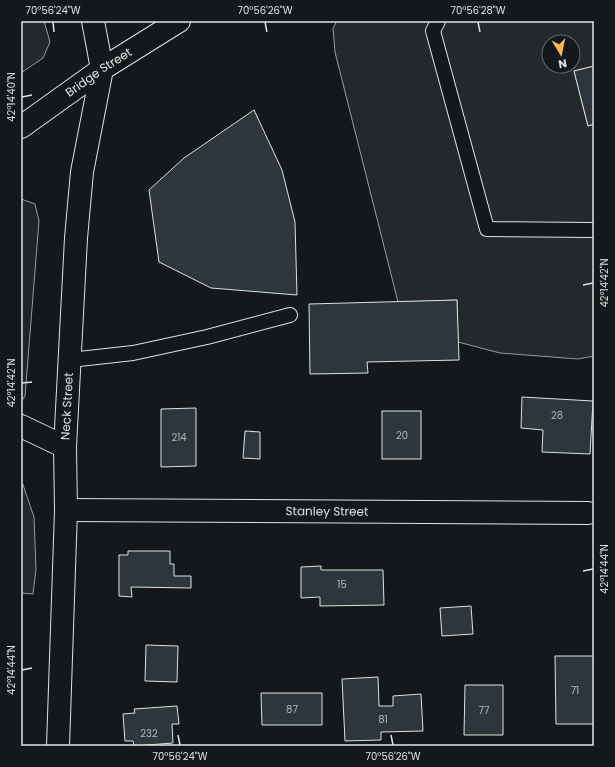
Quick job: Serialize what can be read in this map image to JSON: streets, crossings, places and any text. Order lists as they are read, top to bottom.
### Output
{
  "streets": {
    "street": ["Bridge Street", "Neck Street", "Stanley Street"]
  },
  "crossings": [
    ["Bridge Street", "Neck Street"],
    ["Neck Street", "Stanley Street"]
  ],
  "house_numbers": [
    "28",
    "20",
    "214",
    "15",
    "71",
    "87",
    "77",
    "81",
    "232"
  ],
  "north": "bottom",
  "coordinates": [
    "70°56'24\"W",
    "70°56'26\"W",
    "70°56'28\"W",
    "42°14'40\"N",
    "42°14'42\"N",
    "42°14'44\"N"
  ]
}
